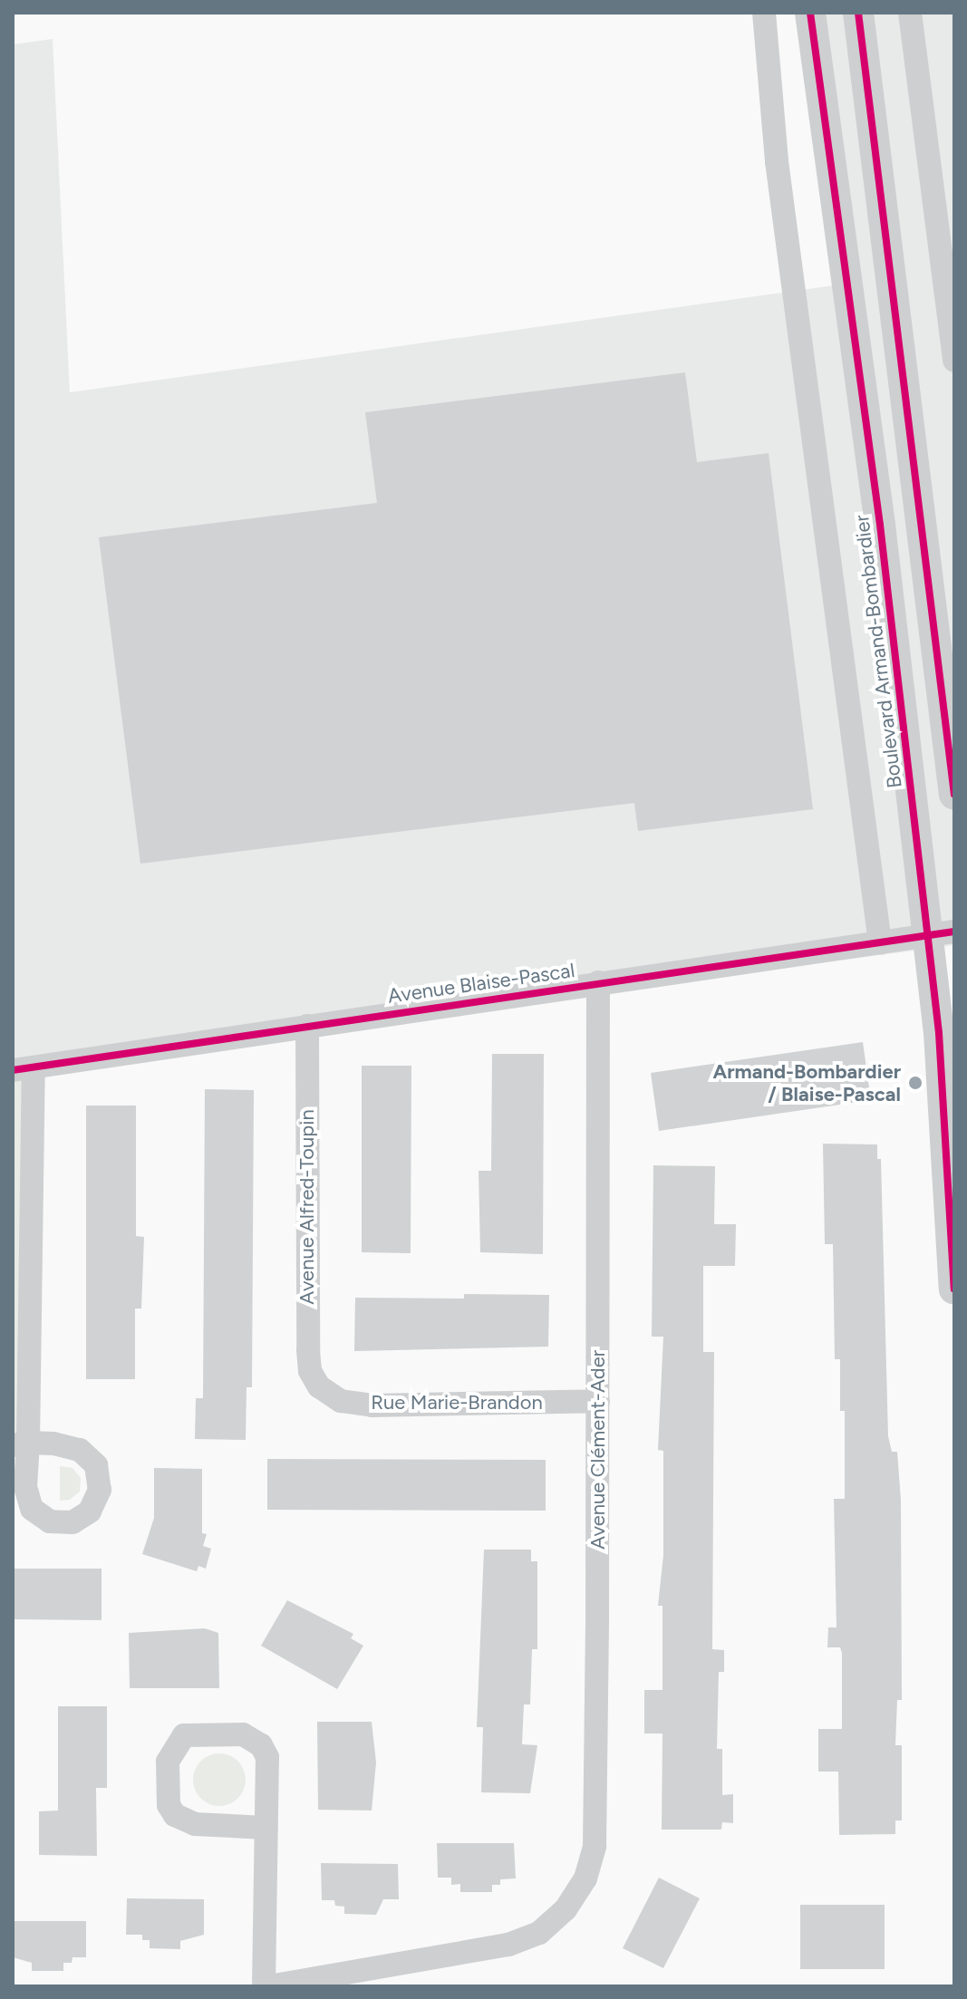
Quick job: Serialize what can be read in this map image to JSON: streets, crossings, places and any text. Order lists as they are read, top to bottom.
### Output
{
  "streets": {
    "street": [
      "Boulevard Armand-Bombardier",
      "Avenue Blaise-Pascal",
      "Avenue Alfred-Toupin",
      "Rue Marie-Brandon",
      "Avenue Clément-Ader"
    ]
  },
  "crossings": [
    ["Boulevard Armand-Bombardier", "Avenue Blaise-Pascal"],
    ["Avenue Blaise-Pascal", "Avenue Alfred-Toupin"],
    ["Avenue Blaise-Pascal", "Avenue Clément-Ader"],
    ["Avenue Alfred-Toupin", "Rue Marie-Brandon"],
    ["Rue Marie-Brandon", "Avenue Clément-Ader"]
  ],
  "places": ["Armand-Bombardier / Blaise-Pascal"]
}
